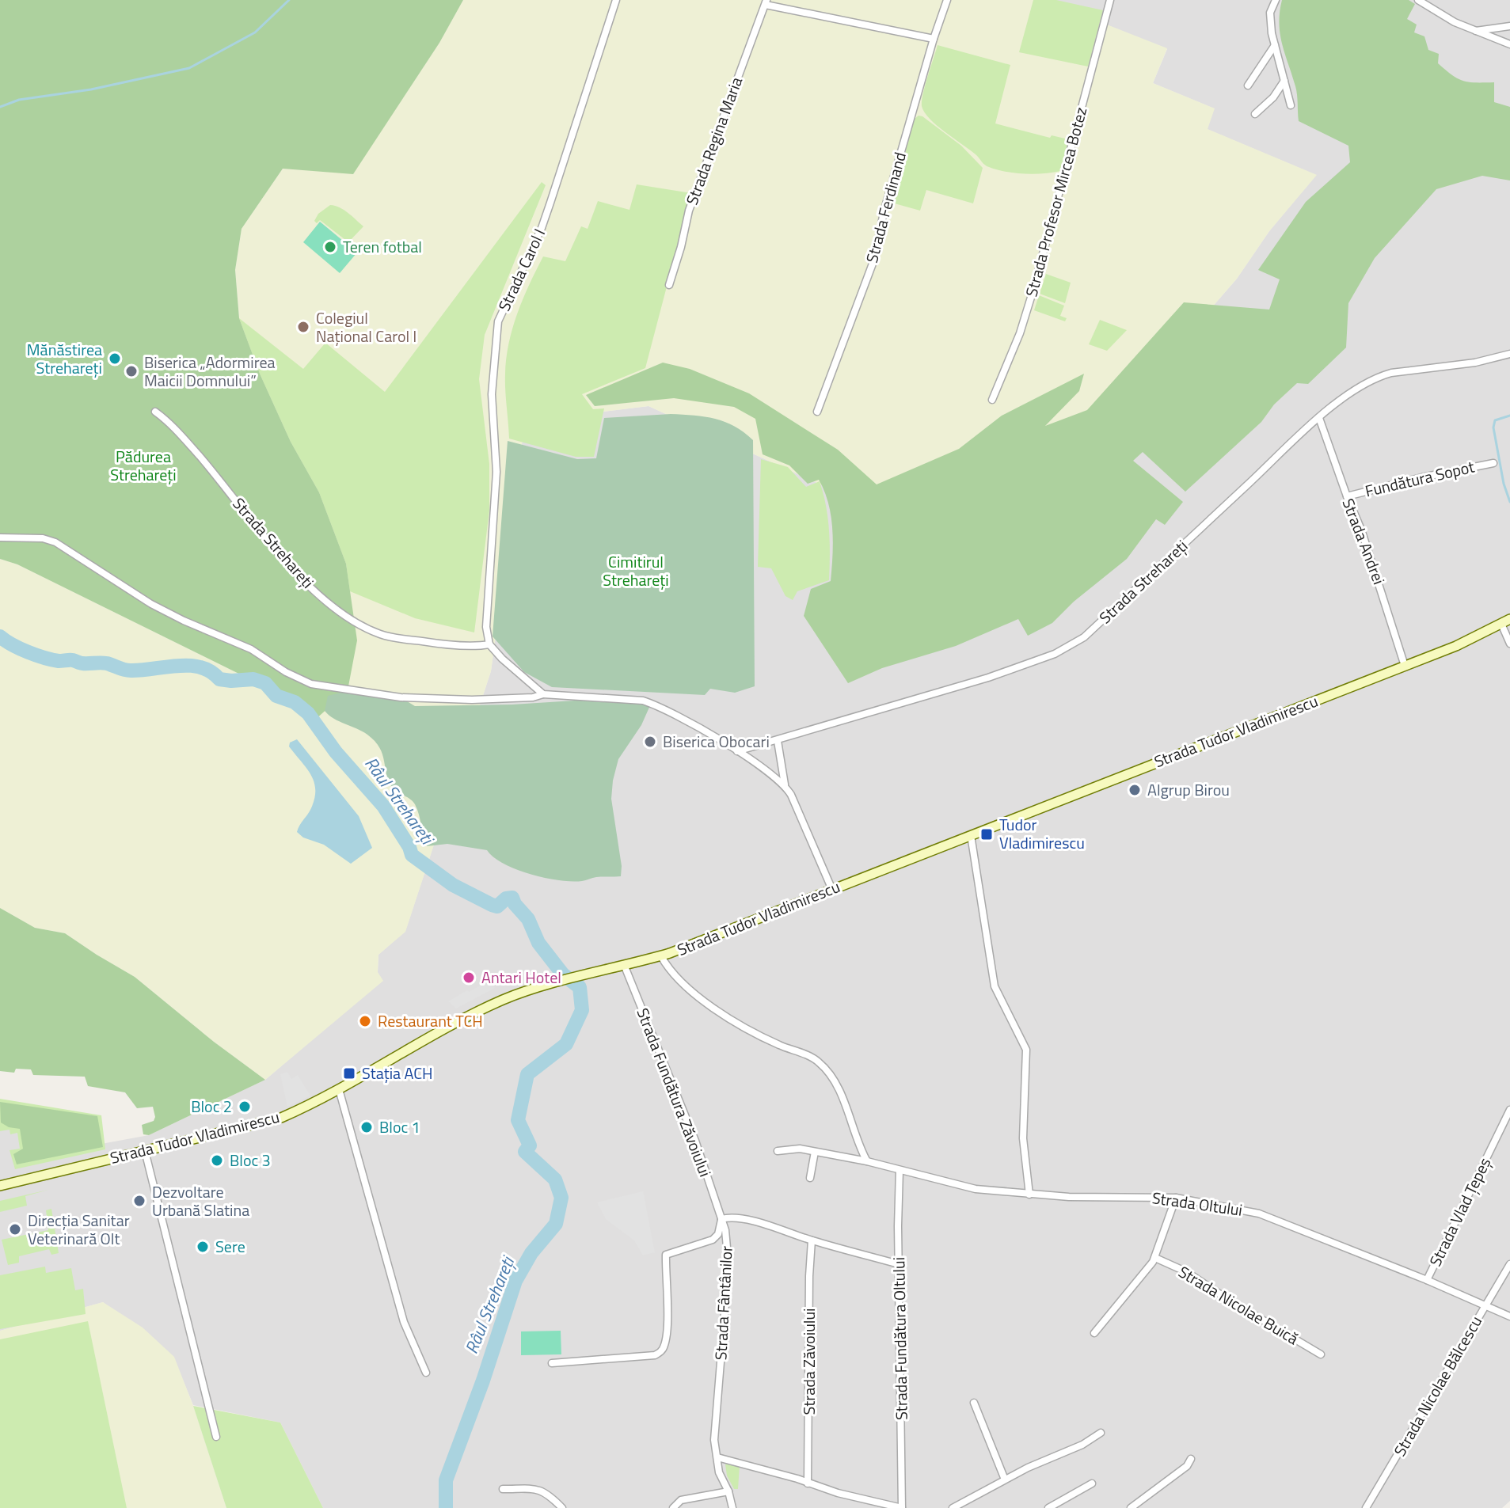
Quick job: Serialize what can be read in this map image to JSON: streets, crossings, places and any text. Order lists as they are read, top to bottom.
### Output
{
  "streets": {
    "main road": ["Strada Tudor Vladimirescu"],
    "street": [
      "Strada Regina Maria",
      "Strada Profesor Mircea Botez",
      "Strada Ferdinand",
      "Strada Carol I",
      "Fundătura Sopot",
      "Strada Andrei",
      "Strada Strehareți",
      "Strada Fundătura Zăvoiului",
      "Strada Oltului",
      "Strada Vlad Țepeș",
      "Strada Fântânilor",
      "Strada Nicolae Buică",
      "Strada Fundătura Oltului",
      "Strada Zăvoiului",
      "Strada Nicolae Bălcescu"
    ]
  },
  "crossings": [
    ["Strada Carol I", "Strada Strehareți"],
    ["Fundătura Sopot", "Strada Andrei"],
    ["Strada Andrei", "Strada Strehareți"],
    ["Strada Andrei", "Strada Tudor Vladimirescu"],
    ["Strada Tudor Vladimirescu", "Strada Fundătura Zăvoiului"],
    ["Strada Fundătura Zăvoiului", "Strada Fântânilor"],
    ["Strada Oltului", "Strada Vlad Țepeș"],
    ["Strada Oltului", "Strada Fundătura Oltului"],
    ["Strada Oltului", "Strada Nicolae Bălcescu"]
  ],
  "water": ["Râul Strehareți"],
  "parks": ["Pădurea Strehareți", "Cimitirul Strehareți"],
  "places": {
    "other": [
      "Teren fotbal",
      "Colegiul Național Carol l",
      "Mănăstirea Strehareți",
      "Biserica „Adormirea Maicii Domnului”",
      "Biserica Obocari",
      "Algrup Birou",
      "Antari Hotel",
      "Restaurant TCH",
      "Bloc 2",
      "Bloc 1",
      "Bloc 3",
      "Dezvoltare Urbană Slatina",
      "Direcția Sanitar Veterinară Olt",
      "Sere"
    ],
    "transit": ["Tudor Vladimirescu", "Stația ACH"]
  }
}
